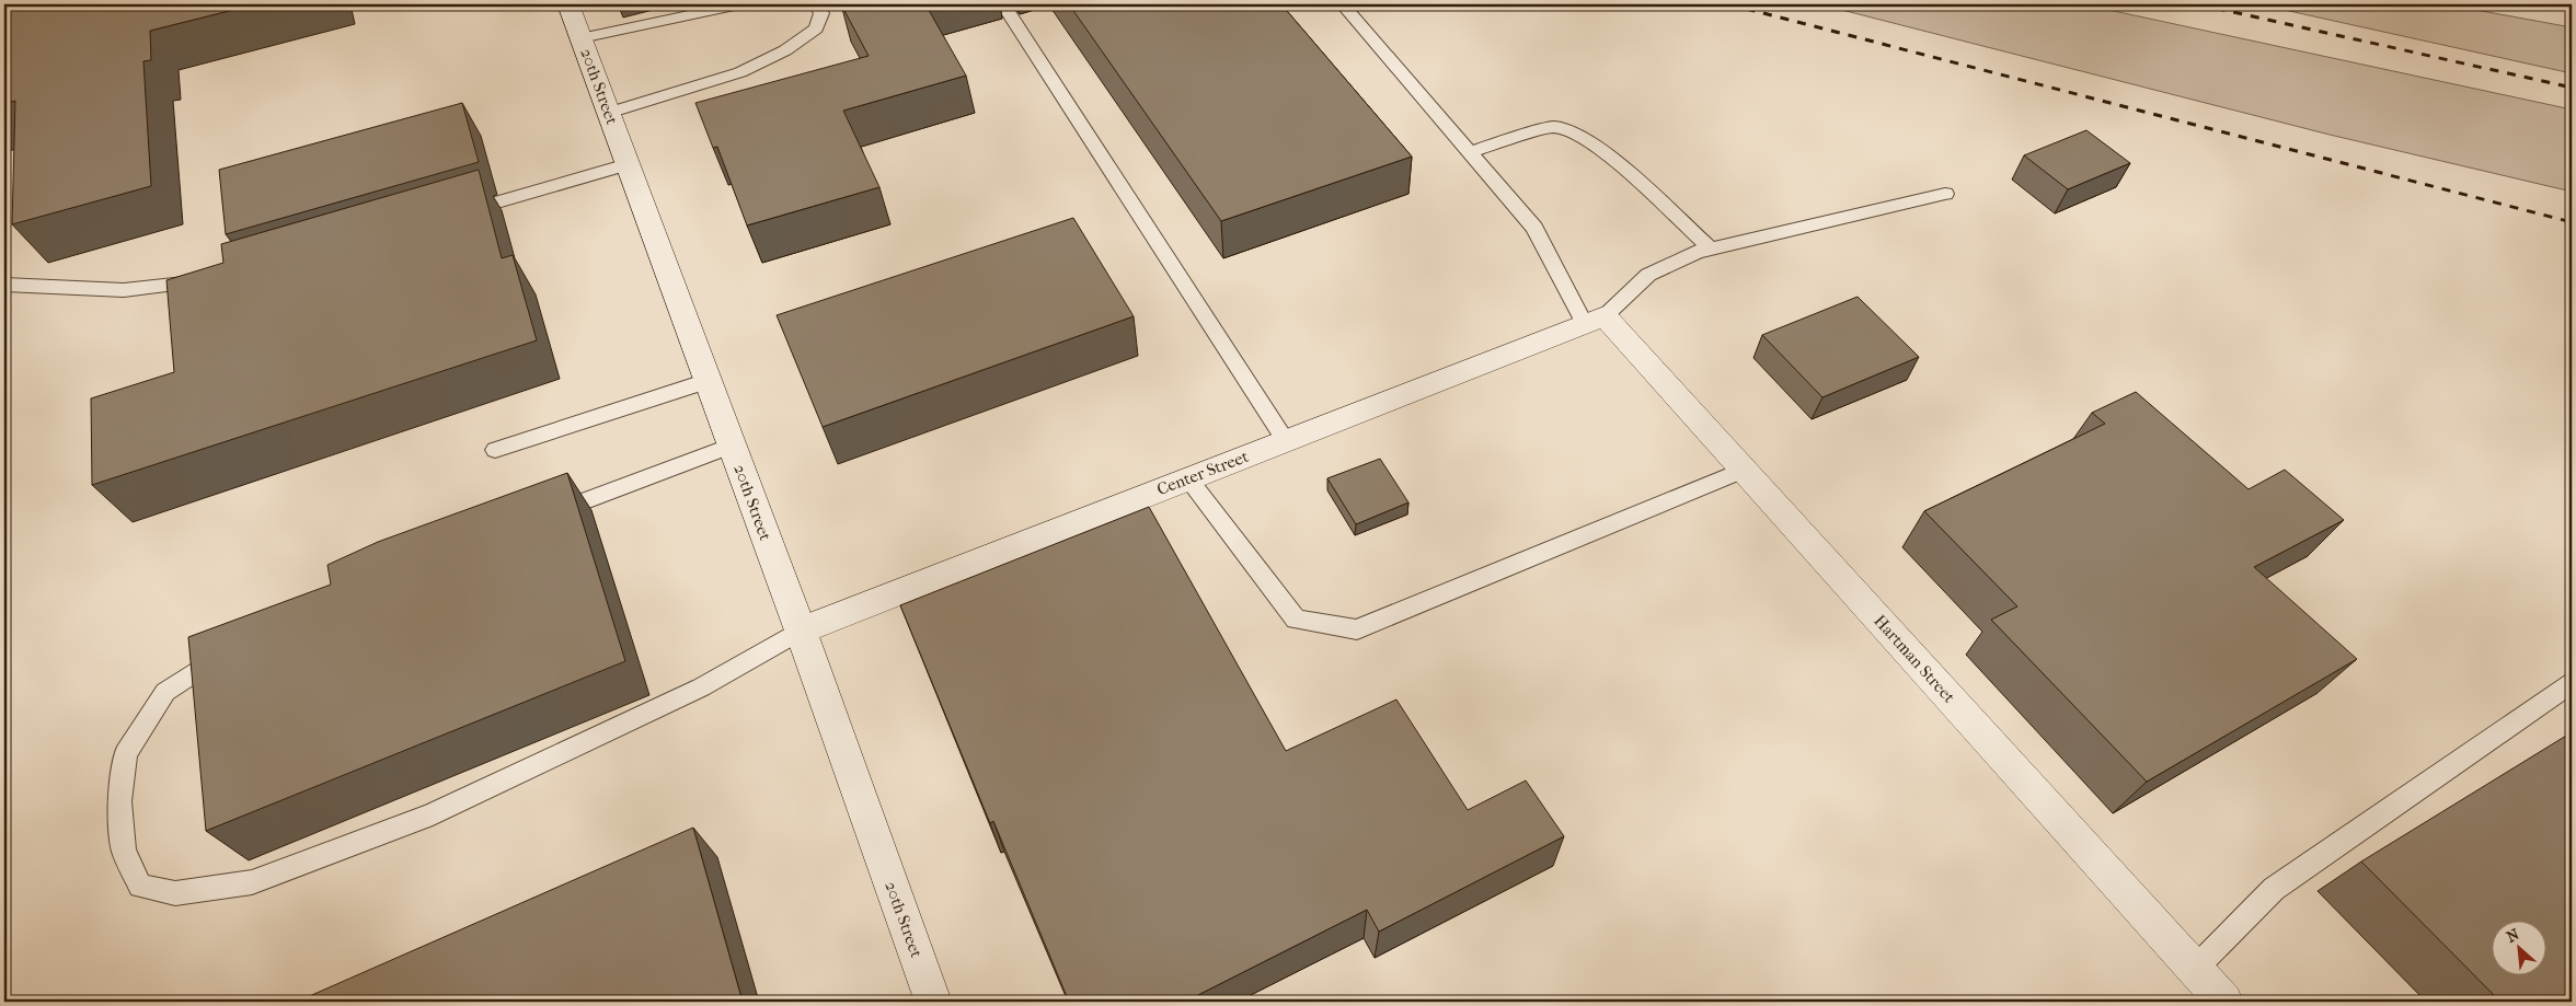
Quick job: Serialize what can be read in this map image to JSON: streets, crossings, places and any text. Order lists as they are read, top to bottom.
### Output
{
  "streets": {
    "street": ["20th Street", "Center Street", "Hartman Street"]
  },
  "crossings": [
    ["20th Street", "Center Street"],
    ["Center Street", "Hartman Street"]
  ],
  "north": "top left"
}
